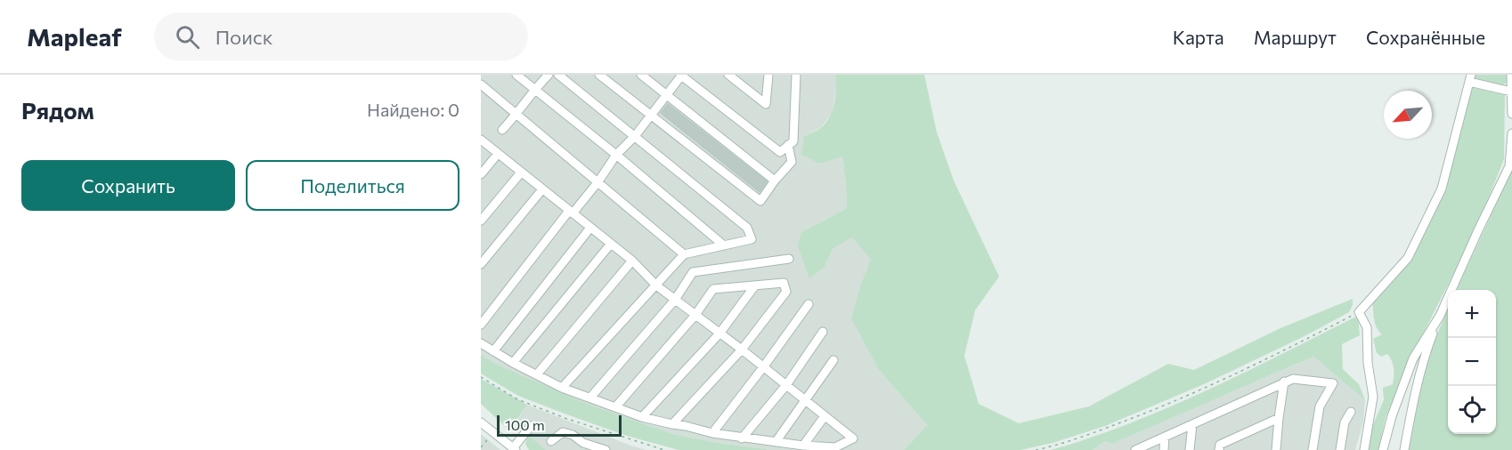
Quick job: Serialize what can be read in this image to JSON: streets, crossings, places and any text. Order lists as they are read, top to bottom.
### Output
{
  "scale_bar": "100 m",
  "north": "bottom left",
  "page": {
    "header": "Mapleaf",
    "search": "Поиск",
    "nav": ["Карта", "Маршрут", "Сохранённые"],
    "heading": ["Рядом", "Найдено: 0"],
    "buttons": ["Сохранить", "Поделиться"],
    "map_buttons": ["+", "−"],
    "scale": "100 m"
  }
}
